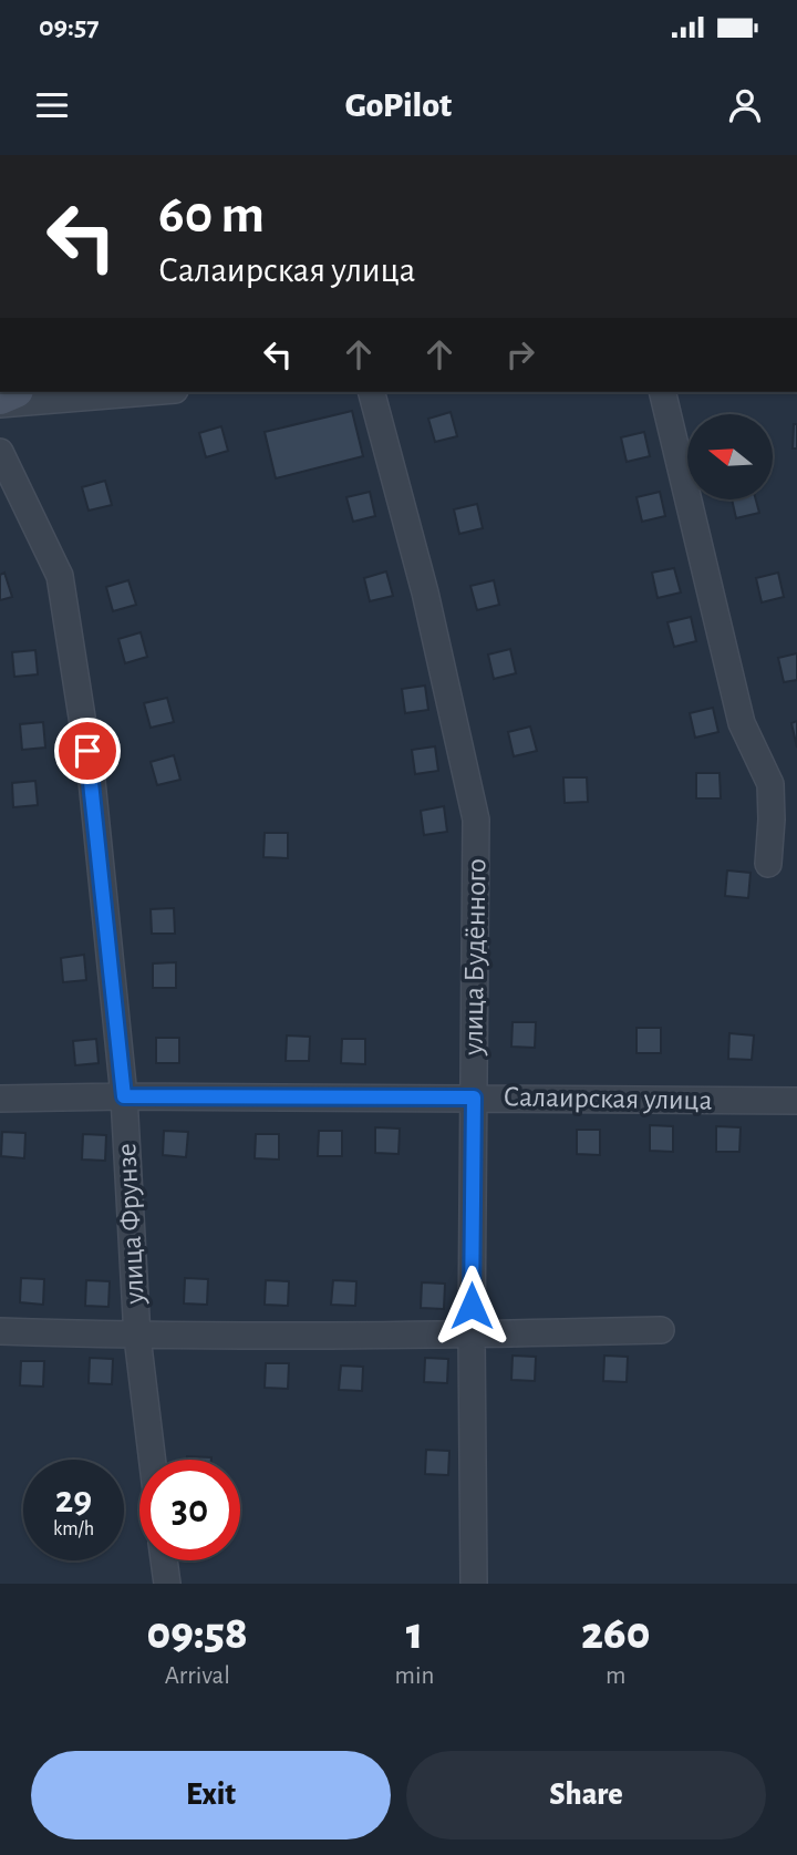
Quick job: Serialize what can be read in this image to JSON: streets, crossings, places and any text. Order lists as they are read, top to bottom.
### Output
{
  "streets": {
    "street": ["улица Будённого", "Салаирская улица", "улица Фрунзе"]
  },
  "crossings": [
    ["улица Будённого", "Салаирская улица"],
    ["Салаирская улица", "улица Фрунзе"]
  ],
  "north": "left",
  "page": {
    "status": "09:57",
    "header": "GoPilot",
    "turn": ["60 m", "Салаирская улица"],
    "speed": "29 km/h",
    "limit": "30",
    "eta": [
      "09:58",
      "Arrival",
      "1",
      "min",
      "260",
      "m"
    ],
    "buttons": ["Exit", "Share"]
  }
}
